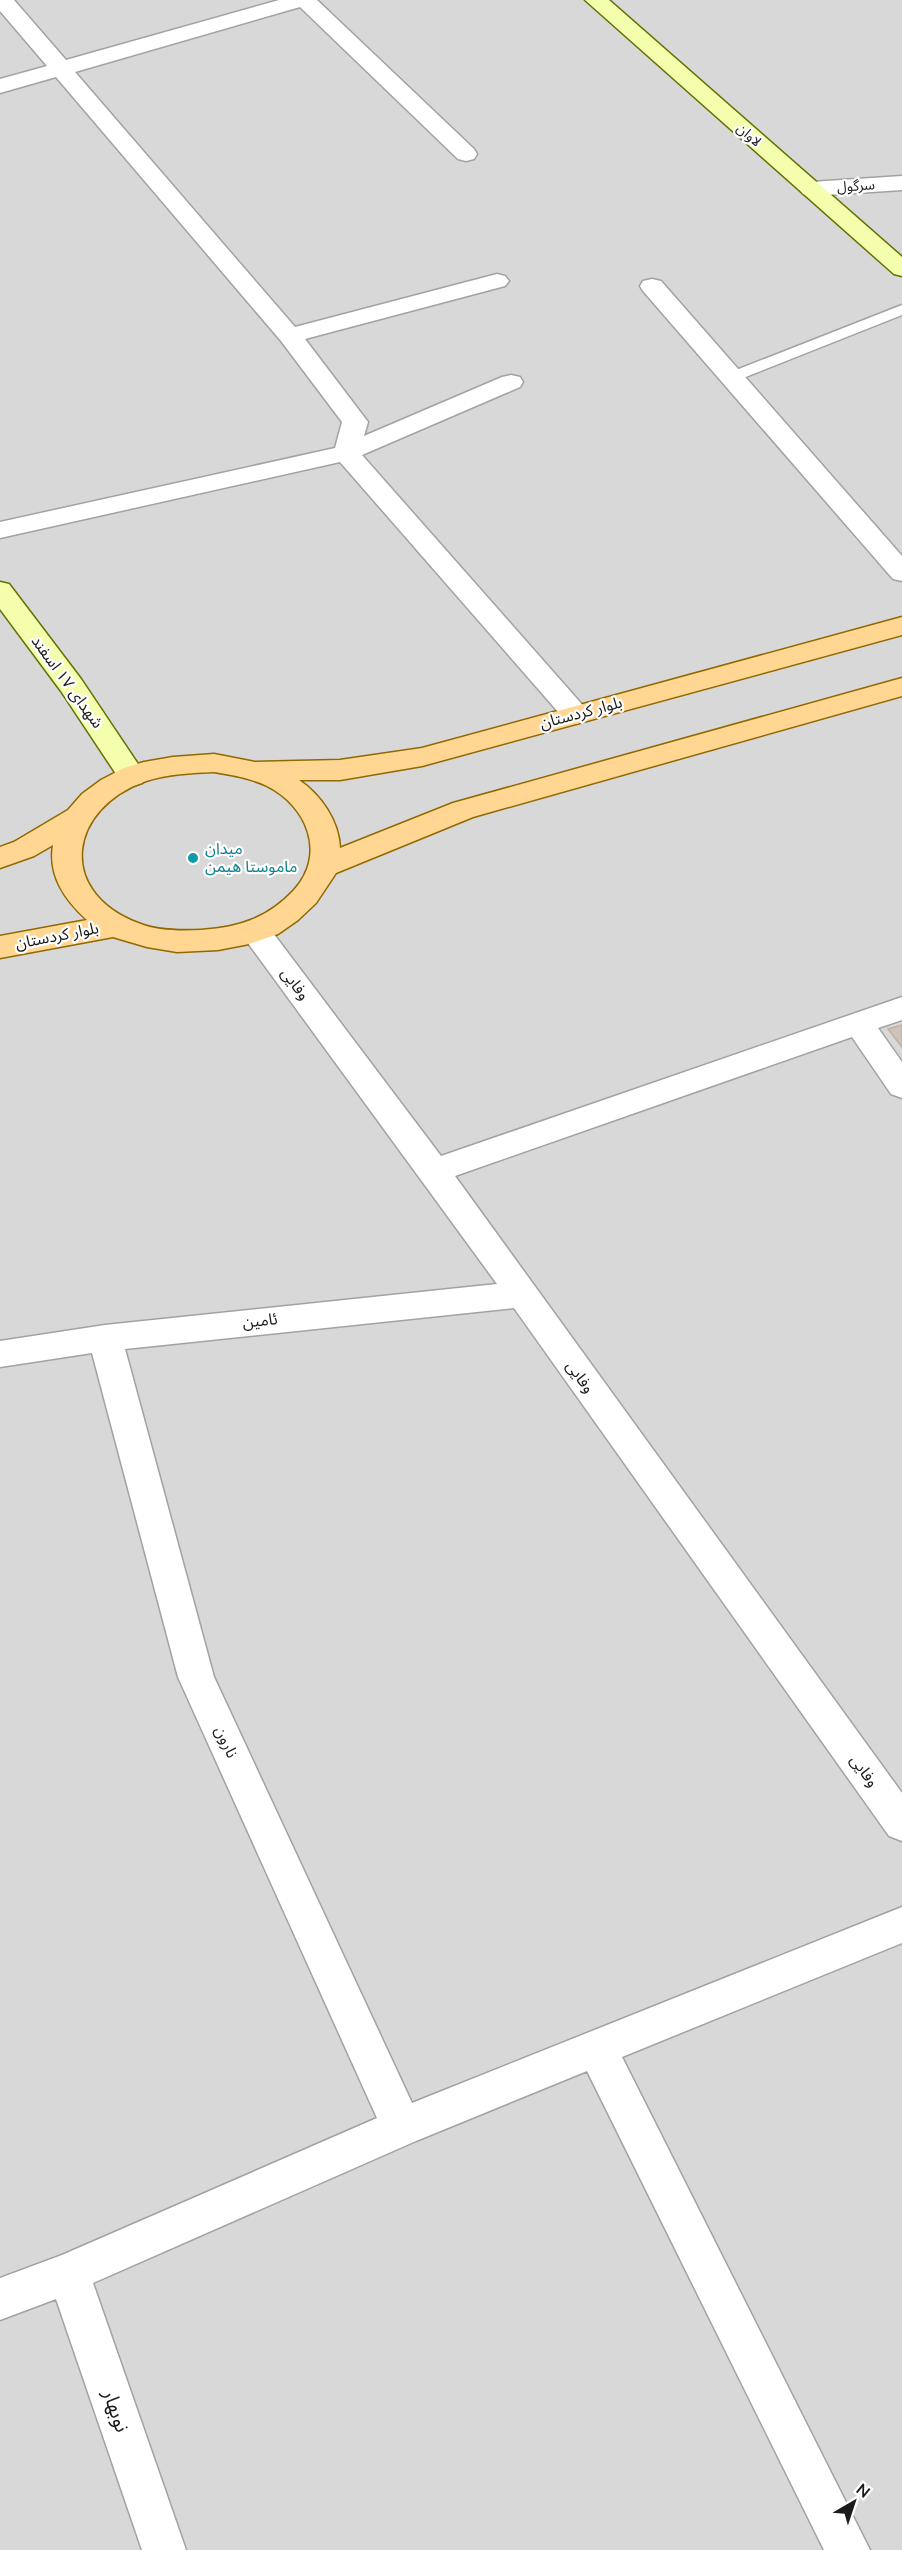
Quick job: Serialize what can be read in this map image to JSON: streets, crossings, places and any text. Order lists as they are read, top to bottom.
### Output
{
  "streets": {
    "main road": ["بلوار کردستان"],
    "street": [
      "لاوان",
      "سرگول",
      "شهدای ۱۷ اسفند",
      "وفایی",
      "ئامین",
      "نارون",
      "نوبهار"
    ]
  },
  "crossings": [
    ["لاوان", "سرگول"],
    ["وفایی", "ئامین"],
    ["ئامین", "نارون"]
  ],
  "places": ["میدان ماموستا هیمن"],
  "north": "top right"
}
